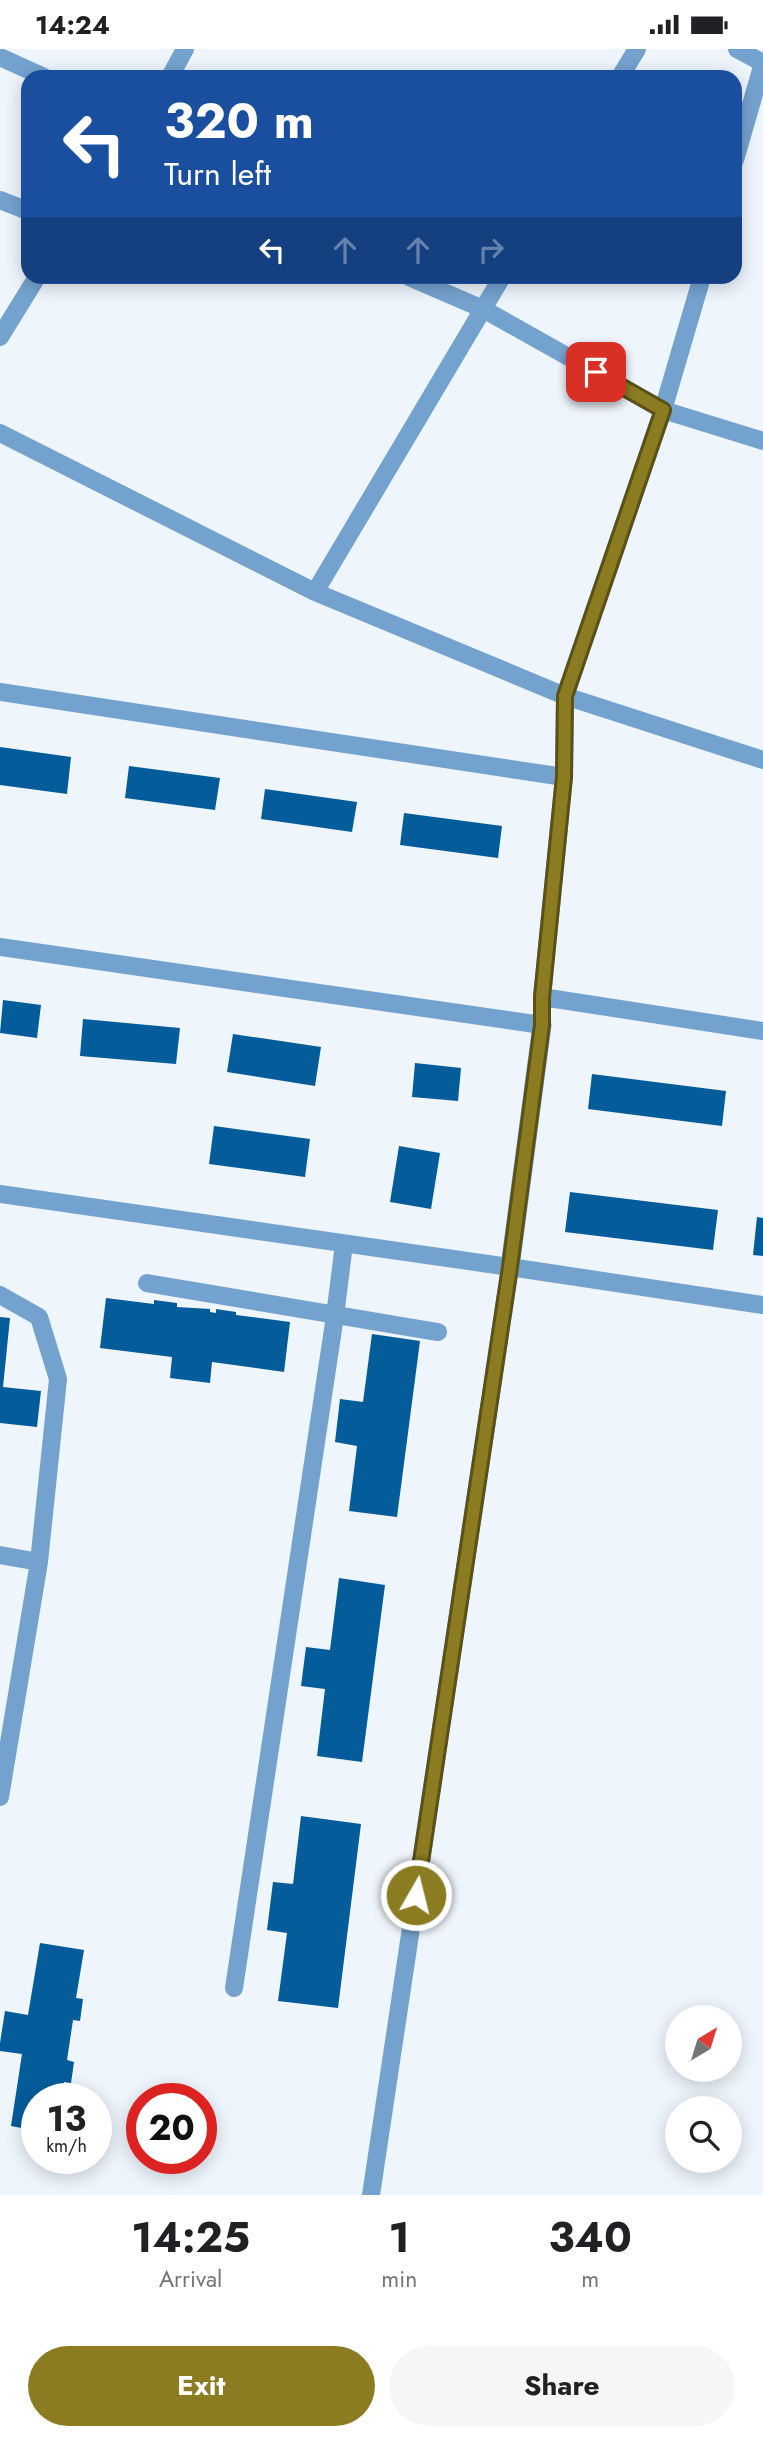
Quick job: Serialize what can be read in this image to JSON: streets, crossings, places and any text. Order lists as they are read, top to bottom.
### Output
{
  "north": "top right",
  "page": {
    "status": "14:24",
    "turn": ["320 m", "Turn left"],
    "speed": "13 km/h",
    "limit": "20",
    "eta": [
      "14:25",
      "Arrival",
      "1",
      "min",
      "340",
      "m"
    ],
    "buttons": ["Exit", "Share"]
  }
}
